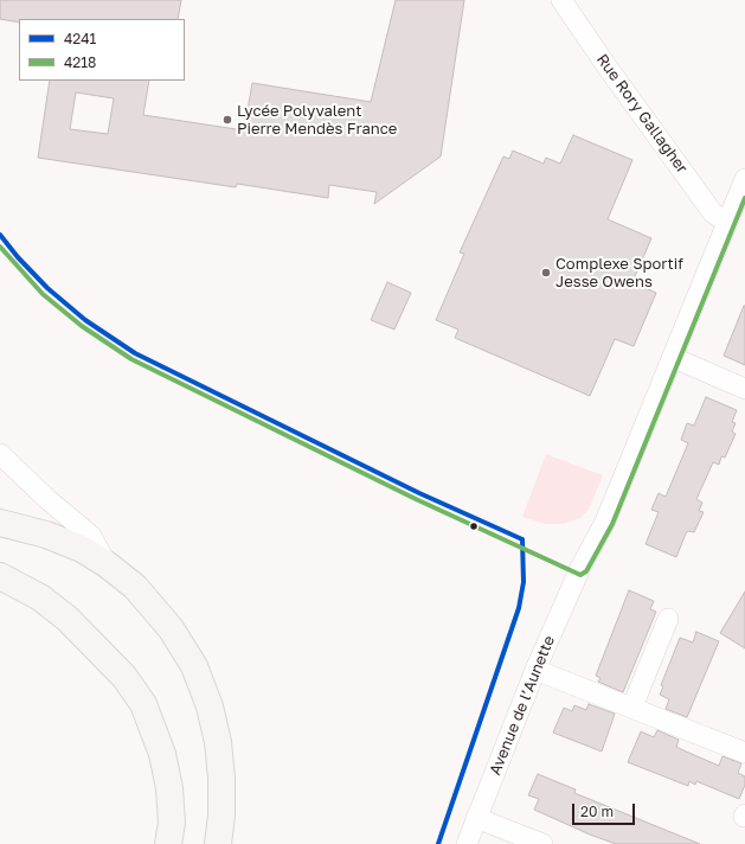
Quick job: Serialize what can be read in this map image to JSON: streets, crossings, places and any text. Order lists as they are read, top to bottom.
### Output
{
  "streets": {
    "street": ["Rue Rory Gallagher", "Avenue de l’Aunette"]
  },
  "crossings": [
    ["Rue Rory Gallagher", "Avenue de l’Aunette"]
  ],
  "places": ["Lycée Polyvalent Pierre Mendès France", "Complexe Sportif Jesse Owens"],
  "lines": ["transit line 4218", "transit line 4241"],
  "legend": ["4241", "4218"],
  "scale_bar": "20 m"
}
